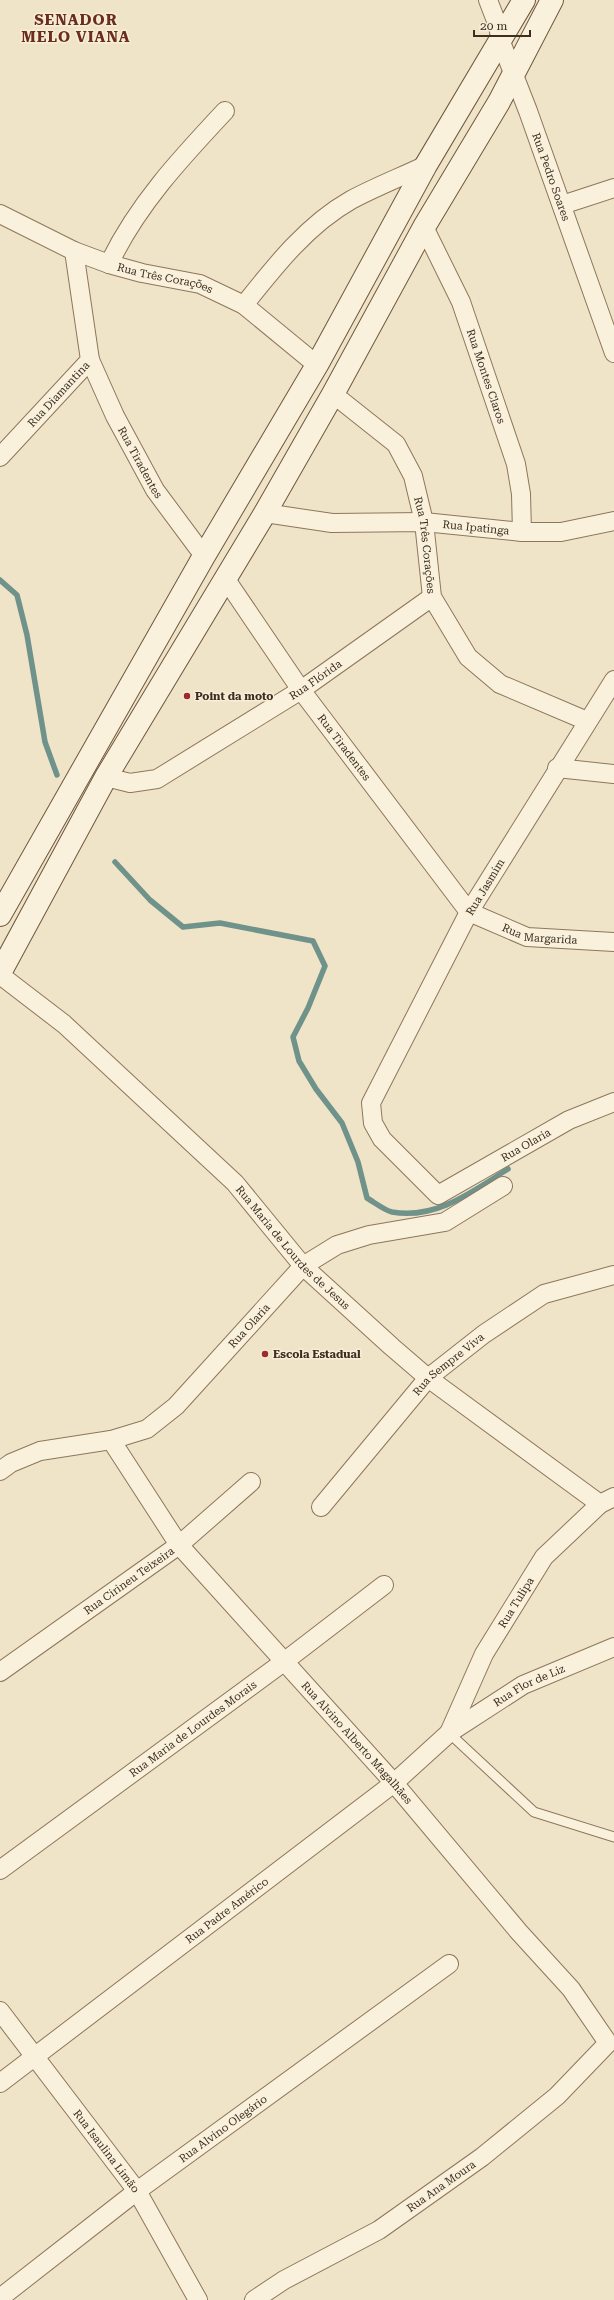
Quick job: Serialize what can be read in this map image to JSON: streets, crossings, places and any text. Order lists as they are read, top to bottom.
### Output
{
  "streets": {
    "street": [
      "Rua Pedro Soares",
      "Rua Três Corações",
      "Rua Montes Claros",
      "Rua Diamantina",
      "Rua Tiradentes",
      "Rua Ipatinga",
      "Rua Flórida",
      "Rua Jasmim",
      "Rua Margarida",
      "Rua Olaria",
      "Rua Maria de Lourdes de Jesus",
      "Rua Sempre Viva",
      "Rua Cirineu Teixeira",
      "Rua Tulipa",
      "Rua Flor de Liz",
      "Rua Maria de Lourdes Morais",
      "Rua Alvino Alberto Magalhães",
      "Rua Padre Américo",
      "Rua Alvino Olegário",
      "Rua Isaulina Limão",
      "Rua Ana Moura"
    ]
  },
  "crossings": [
    ["Rua Três Corações", "Rua Diamantina"],
    ["Rua Três Corações", "Rua Ipatinga"],
    ["Rua Três Corações", "Rua Flórida"],
    ["Rua Três Corações", "Rua Jasmim"],
    ["Rua Montes Claros", "Rua Ipatinga"],
    ["Rua Diamantina", "Rua Tiradentes"],
    ["Rua Tiradentes", "Rua Flórida"],
    ["Rua Tiradentes", "Rua Jasmim"],
    ["Rua Tiradentes", "Rua Margarida"],
    ["Rua Jasmim", "Rua Margarida"],
    ["Rua Jasmim", "Rua Olaria"],
    ["Rua Olaria", "Rua Maria de Lourdes de Jesus"],
    ["Rua Olaria", "Rua Alvino Alberto Magalhães"],
    ["Rua Maria de Lourdes de Jesus", "Rua Sempre Viva"],
    ["Rua Maria de Lourdes de Jesus", "Rua Tulipa"],
    ["Rua Cirineu Teixeira", "Rua Alvino Alberto Magalhães"],
    ["Rua Tulipa", "Rua Flor de Liz"],
    ["Rua Tulipa", "Rua Padre Américo"],
    ["Rua Flor de Liz", "Rua Padre Américo"],
    ["Rua Maria de Lourdes Morais", "Rua Alvino Alberto Magalhães"],
    ["Rua Alvino Alberto Magalhães", "Rua Padre Américo"],
    ["Rua Alvino Alberto Magalhães", "Rua Ana Moura"],
    ["Rua Padre Américo", "Rua Isaulina Limão"],
    ["Rua Alvino Olegário", "Rua Isaulina Limão"]
  ],
  "districts": ["SENADOR MELO VIANA"],
  "places": ["Point da moto", "Escola Estadual"],
  "scale_bar": "20 m"
}
